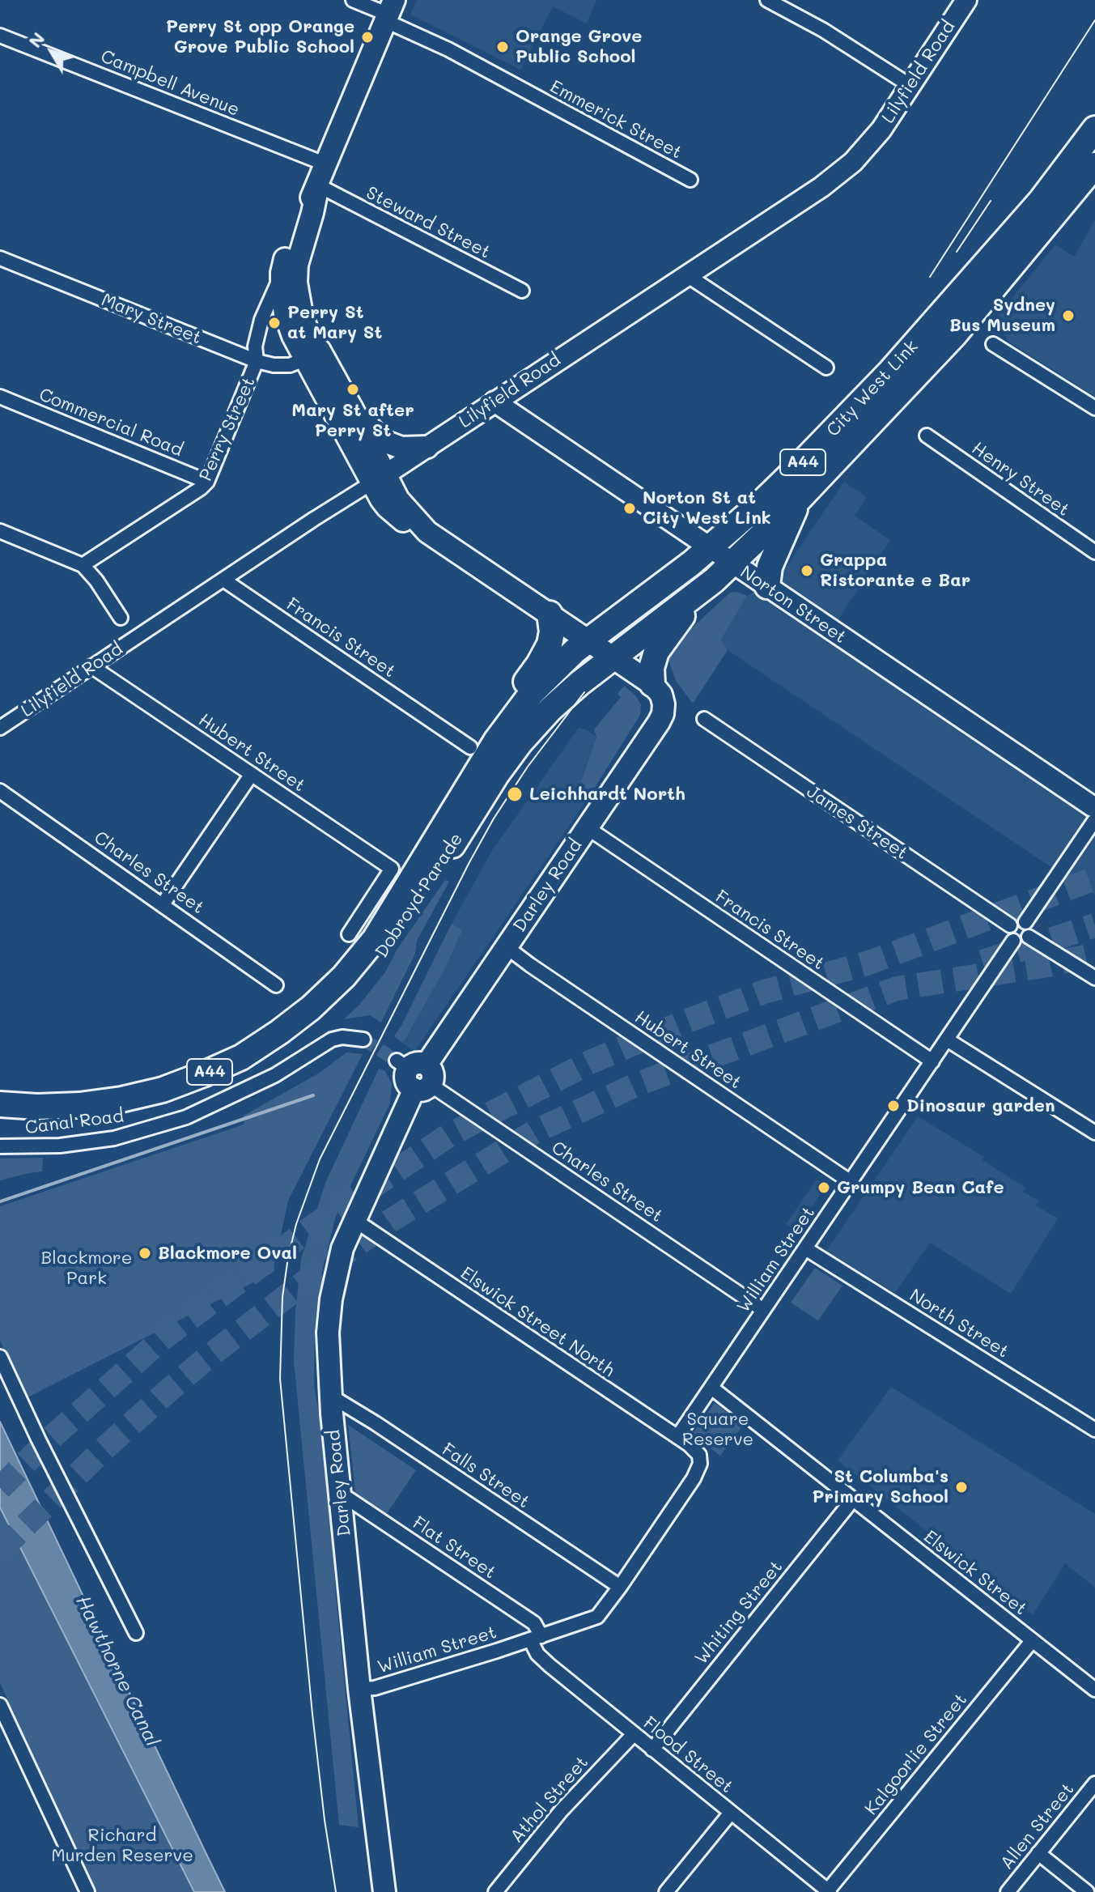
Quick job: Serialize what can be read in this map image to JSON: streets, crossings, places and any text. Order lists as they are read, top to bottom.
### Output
{
  "streets": {
    "highway": ["City West Link", "A44", "Dobroyd Parade"],
    "main road": ["Perry Street", "Darley Road"],
    "street": [
      "Lilyfield Road",
      "Campbell Avenue",
      "Emmerick Street",
      "Steward Street",
      "Mary Street",
      "Commercial Road",
      "Henry Street",
      "Norton Street",
      "Francis Street",
      "Hubert Street",
      "James Street",
      "Charles Street",
      "Canal Road",
      "William Street",
      "Elswick Street North",
      "North Street",
      "Falls Street",
      "Flat Street",
      "Elswick Street",
      "Whiting Street",
      "Kalgoorlie Street",
      "Flood Street",
      "Athol Street",
      "Allen Street"
    ]
  },
  "crossings": [
    ["Lilyfield Road", "Norton Street"],
    ["Lilyfield Road", "Francis Street"],
    ["Lilyfield Road", "Hubert Street"],
    ["Campbell Avenue", "Perry Street"],
    ["Emmerick Street", "Perry Street"],
    ["Steward Street", "Perry Street"],
    ["Mary Street", "Perry Street"],
    ["City West Link", "Norton Street"],
    ["City West Link", "Dobroyd Parade"],
    ["Commercial Road", "Perry Street"],
    ["Francis Street", "Darley Road"],
    ["Francis Street", "William Street"],
    ["Hubert Street", "Darley Road"],
    ["Hubert Street", "William Street"],
    ["James Street", "William Street"],
    ["Charles Street", "Darley Road"],
    ["Charles Street", "William Street"],
    ["Darley Road", "William Street"],
    ["Darley Road", "Elswick Street North"],
    ["Darley Road", "Falls Street"],
    ["Darley Road", "Flat Street"],
    ["William Street", "Elswick Street North"],
    ["William Street", "North Street"],
    ["William Street", "Falls Street"],
    ["William Street", "Flat Street"],
    ["William Street", "Elswick Street"],
    ["William Street", "Flood Street"],
    ["Flat Street", "Flood Street"],
    ["Elswick Street", "Whiting Street"],
    ["Elswick Street", "Kalgoorlie Street"],
    ["Whiting Street", "Flood Street"],
    ["Kalgoorlie Street", "Flood Street"],
    ["Flood Street", "Athol Street"]
  ],
  "water": ["Hawthorne Canal"],
  "parks": ["Blackmore Park", "Square Reserve", "Richard Murden Reserve"],
  "places": [
    "Perry St opp Orange Grove Public School",
    "Orange Grove Public School",
    "Sydney Bus Museum",
    "Perry St at Mary St",
    "Mary St after Perry St",
    "Norton St at City West Link",
    "Grappa Ristorante e Bar",
    "Leichhardt North",
    "Dinosaur garden",
    "Grumpy Bean Cafe",
    "Blackmore Oval",
    "St Columba's Primary School"
  ],
  "north": "top left"
}
